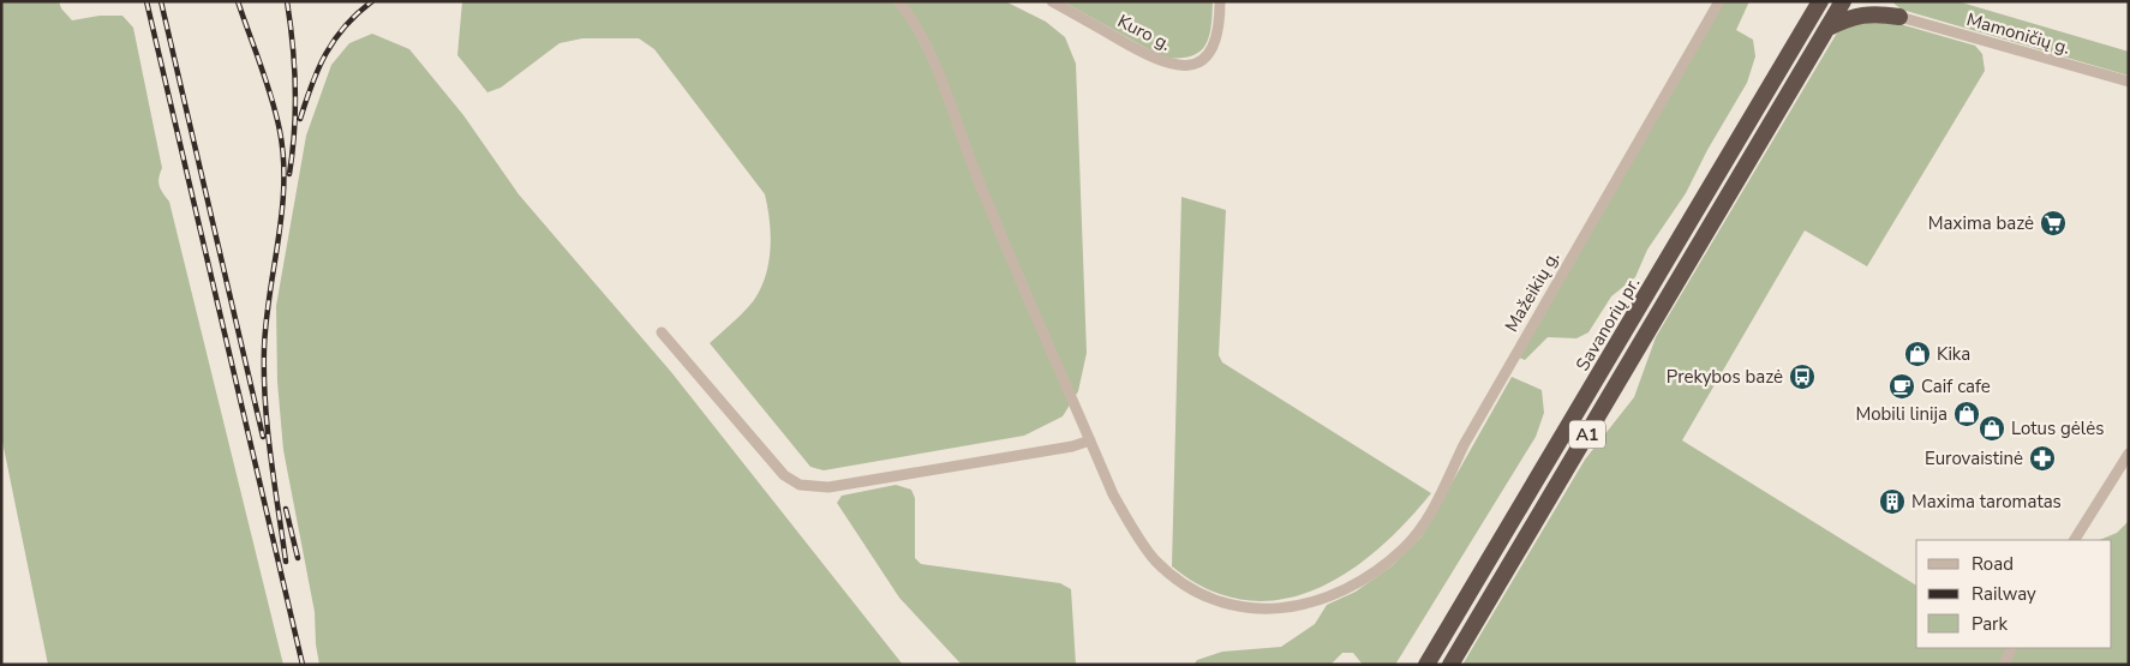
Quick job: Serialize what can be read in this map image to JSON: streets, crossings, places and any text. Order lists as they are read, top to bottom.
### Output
{
  "streets": {
    "highway": ["Savanorių pr.", "A1"],
    "street": ["Kuro g.", "Mamoničių g.", "Mažeikių g."]
  },
  "places": {
    "supermarket": ["Maxima bazė"],
    "shop": ["Kika", "Mobili linija", "Lotus gėlės"],
    "bus stop": ["Prekybos bazė"],
    "cafe": ["Caif cafe"],
    "pharmacy": ["Eurovaistinė"],
    "building": ["Maxima taromatas"]
  },
  "legend": ["Road", "Railway", "Park"]
}
